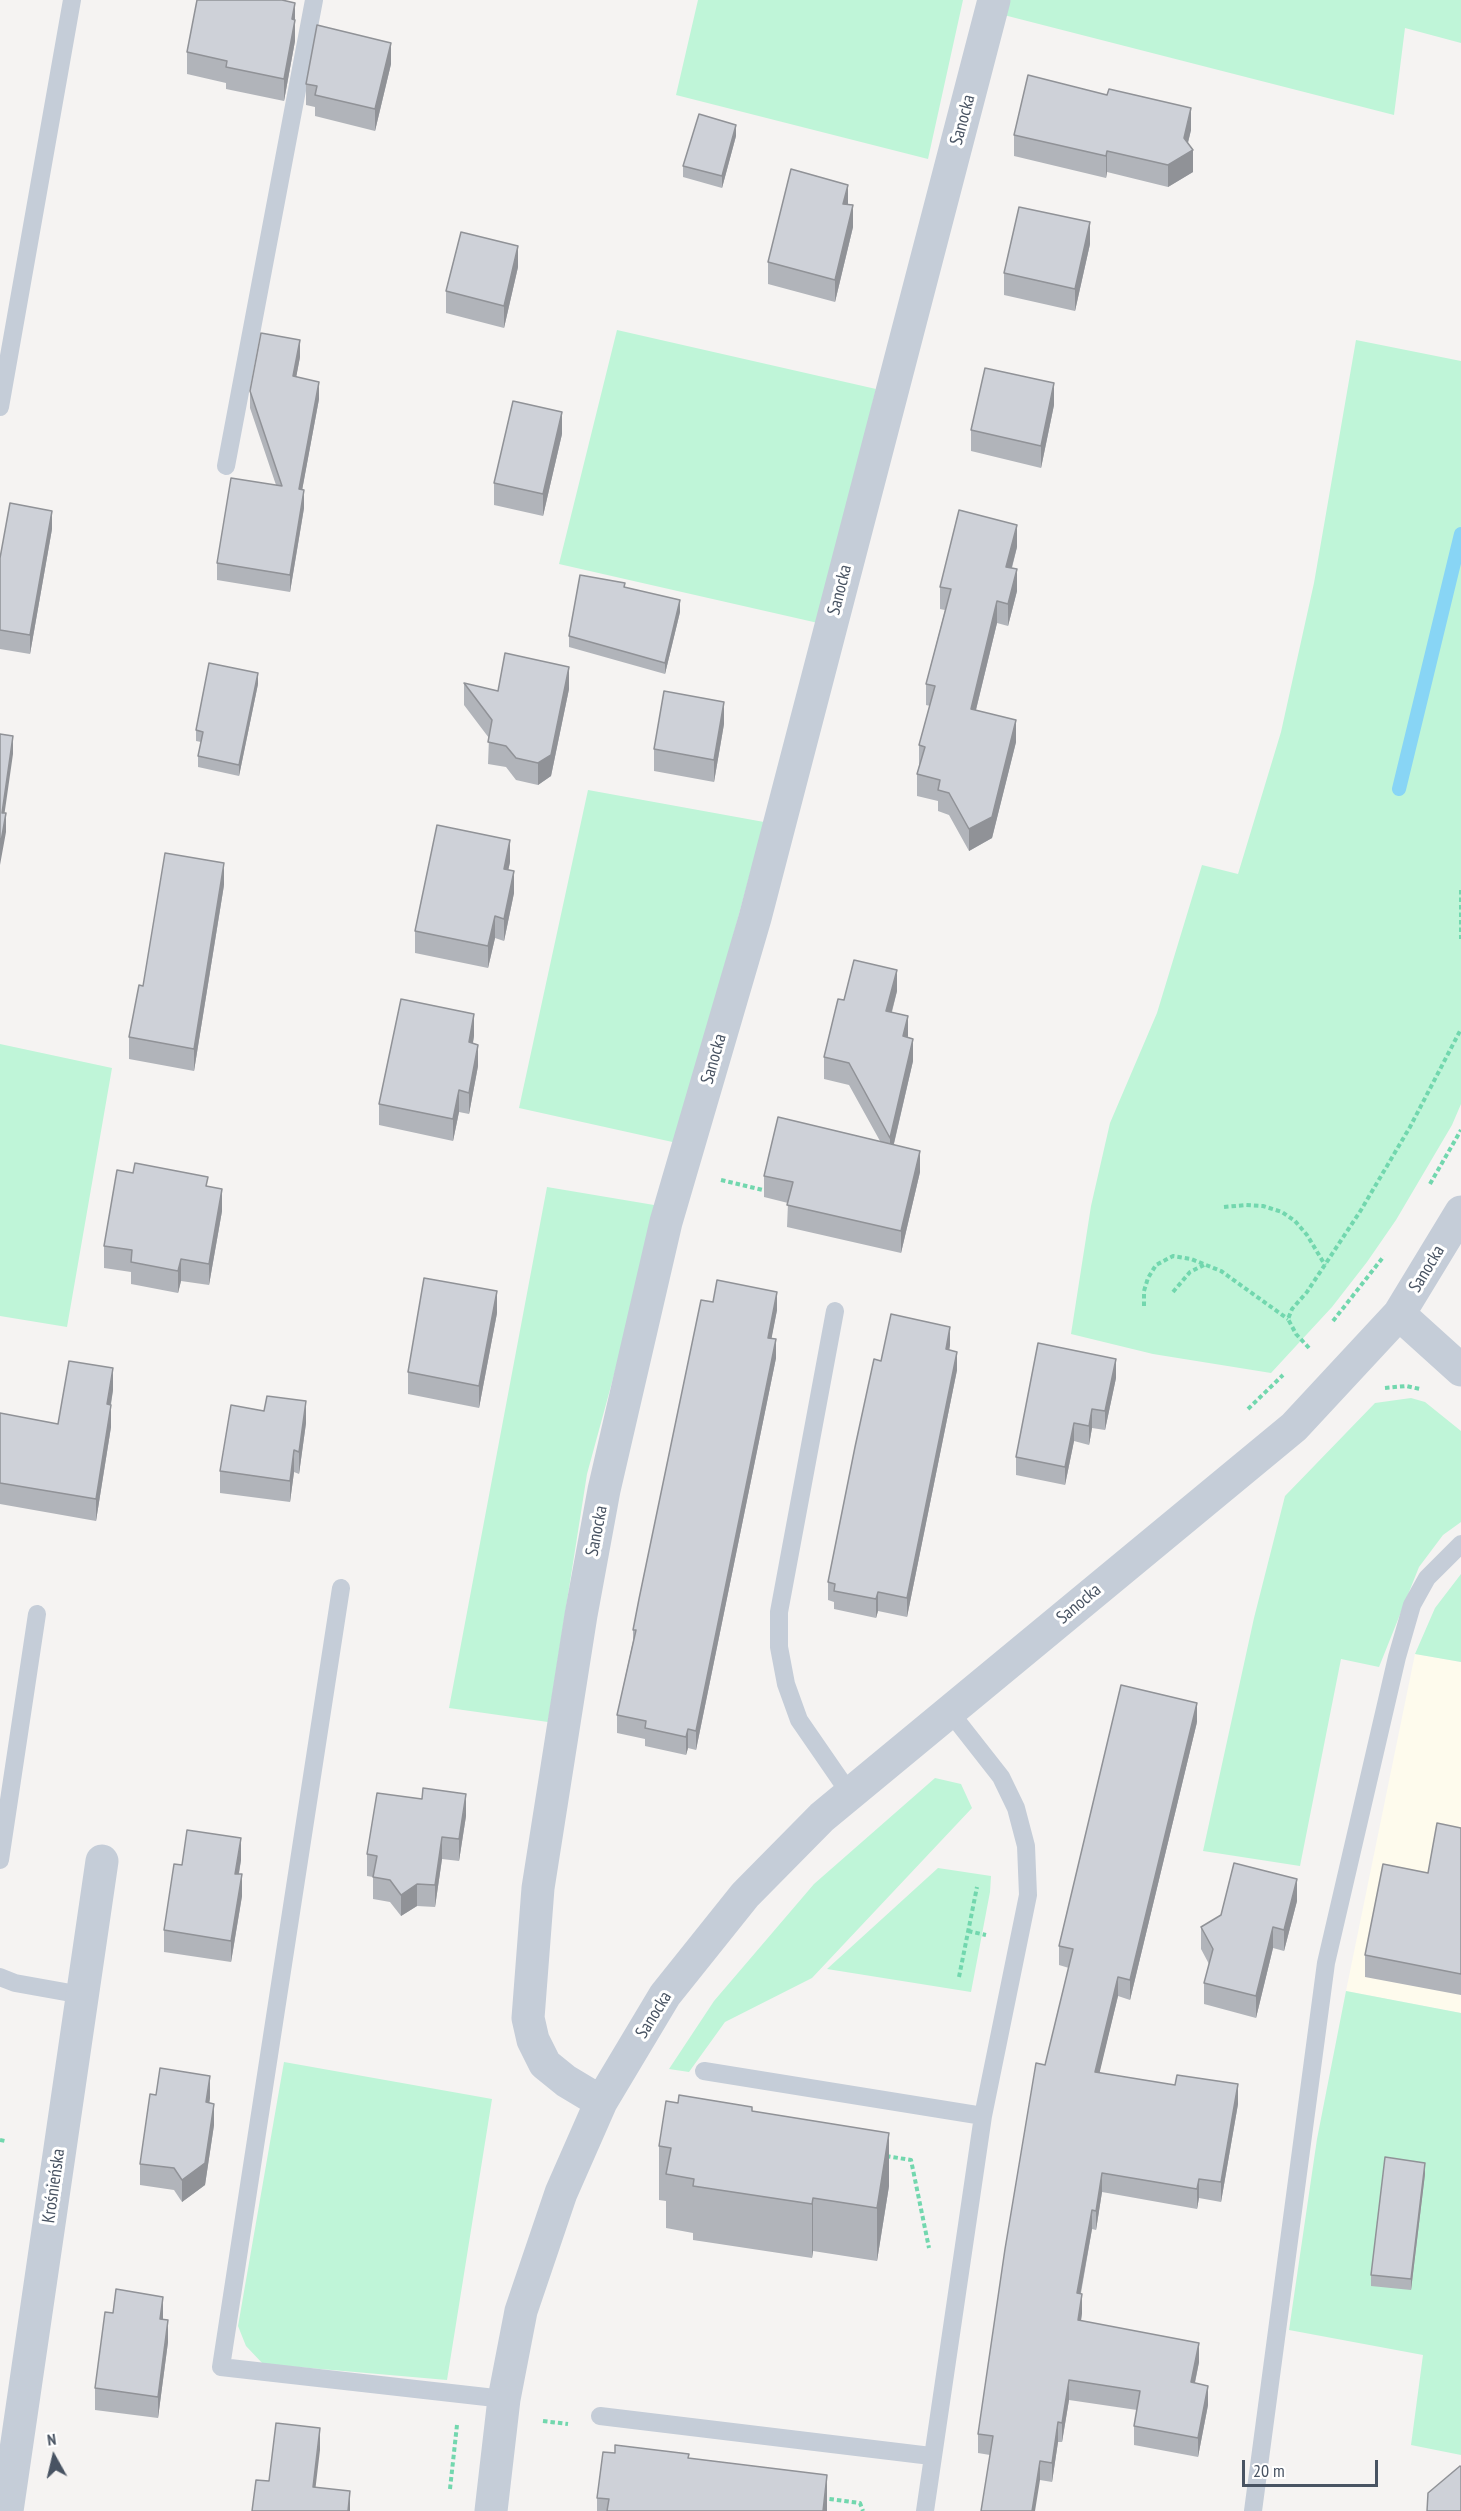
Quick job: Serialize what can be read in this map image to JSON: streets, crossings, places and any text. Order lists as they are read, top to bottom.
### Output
{
  "streets": {
    "street": ["Sanocka", "Krośnieńska"]
  },
  "scale_bar": "20 m",
  "north": "top"
}
